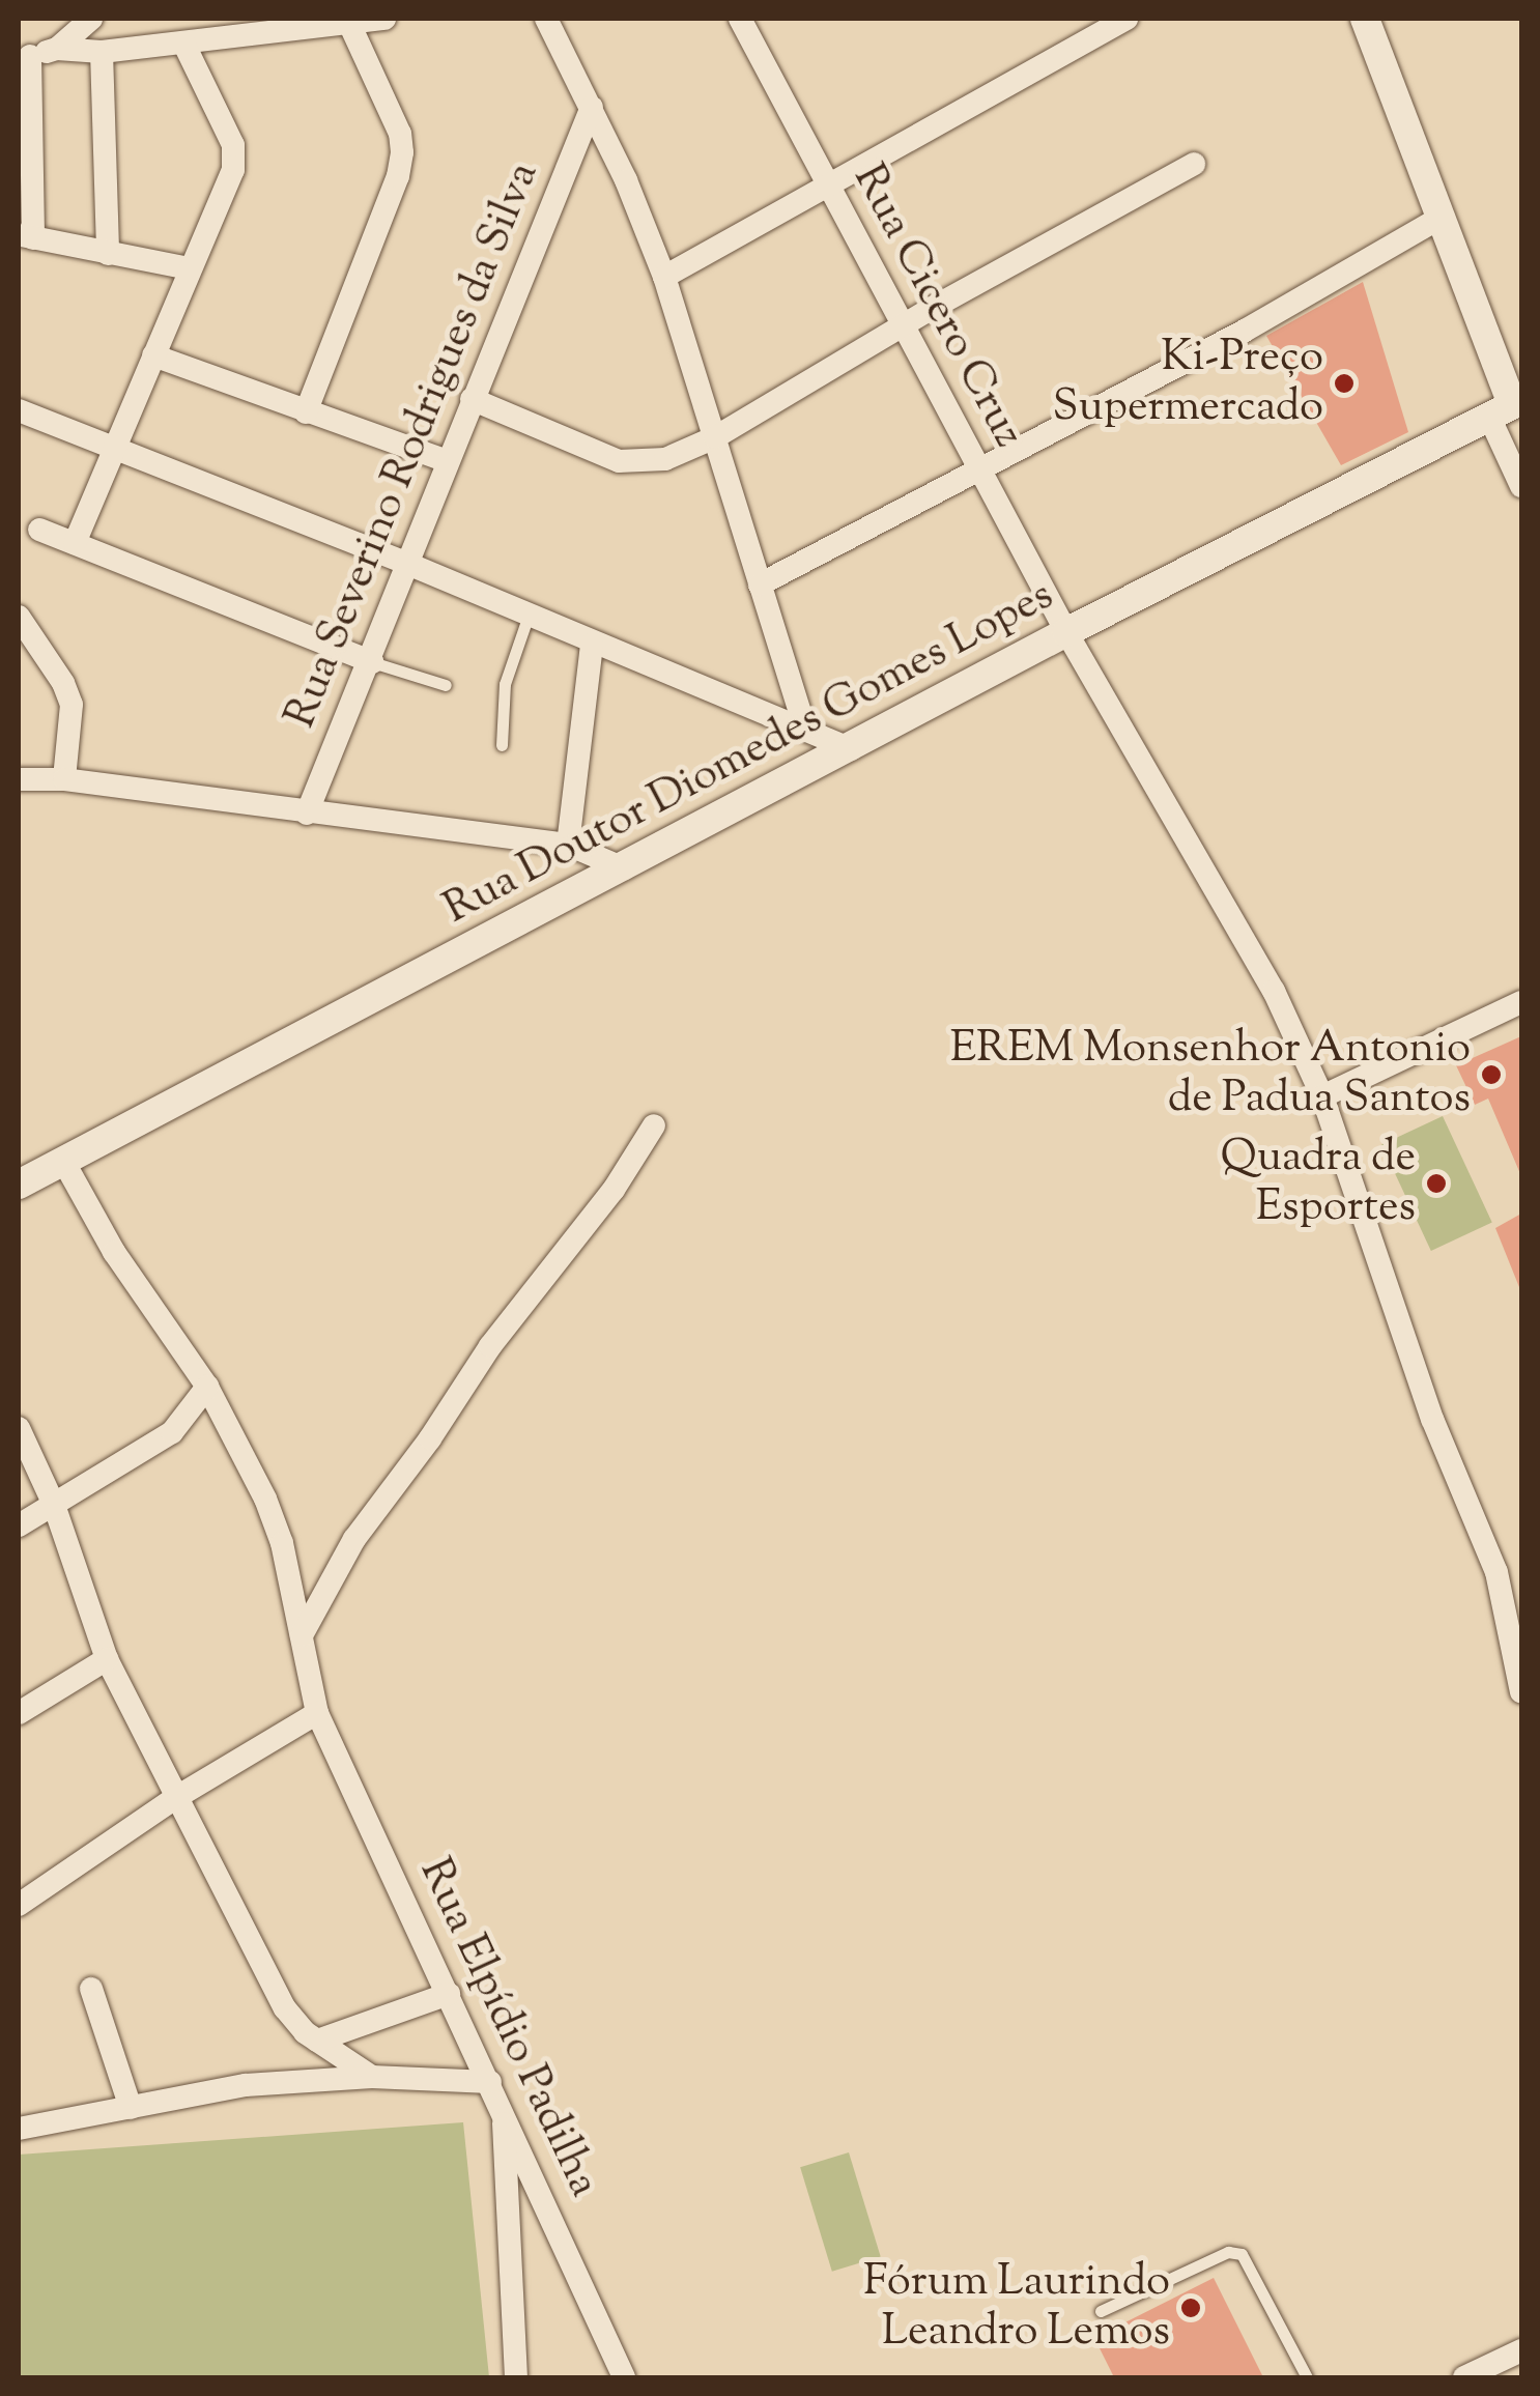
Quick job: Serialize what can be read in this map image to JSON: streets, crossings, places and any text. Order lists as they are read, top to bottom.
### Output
{
  "streets": {
    "street": [
      "Rua Cicero Cruz",
      "Rua Severino Rodrigues da Silva",
      "Rua Doutor Diomedes Gomes Lopes",
      "Rua Elpídio Padilha"
    ]
  },
  "crossings": [
    ["Rua Cicero Cruz", "Rua Doutor Diomedes Gomes Lopes"],
    ["Rua Doutor Diomedes Gomes Lopes", "Rua Elpídio Padilha"]
  ],
  "places": [
    "Ki-Preço Supermercado",
    "EREM Monsenhor Antonio de Padua Santos",
    "Quadra de Esportes",
    "Fórum Laurindo Leandro Lemos"
  ]
}
